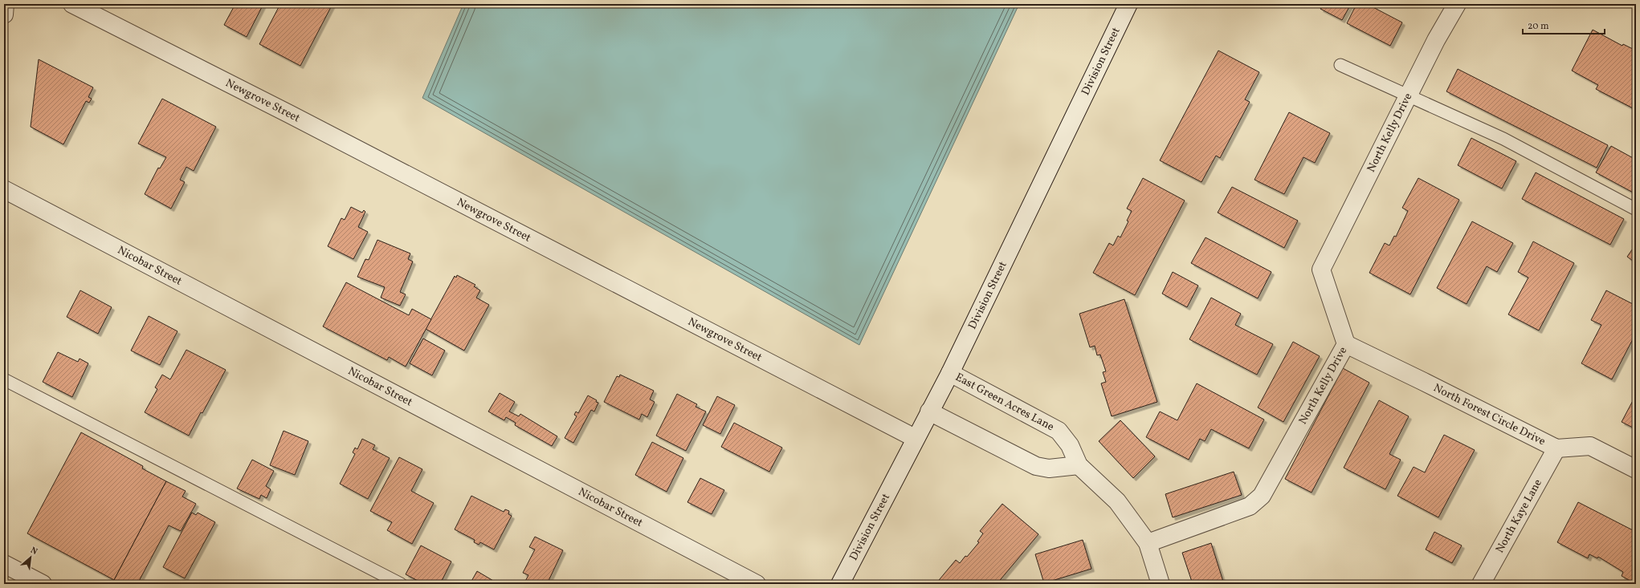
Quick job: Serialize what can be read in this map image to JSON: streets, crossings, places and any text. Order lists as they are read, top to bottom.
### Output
{
  "streets": {
    "street": [
      "Division Street",
      "Newgrove Street",
      "North Kelly Drive",
      "Nicobar Street",
      "East Green Acres Lane",
      "North Forest Circle Drive",
      "North Kaye Lane"
    ]
  },
  "crossings": [
    ["Division Street", "Newgrove Street"],
    ["Division Street", "East Green Acres Lane"],
    ["North Kelly Drive", "East Green Acres Lane"],
    ["North Kelly Drive", "North Forest Circle Drive"],
    ["North Forest Circle Drive", "North Kaye Lane"]
  ],
  "scale_bar": "20 m",
  "north": "top right"
}
